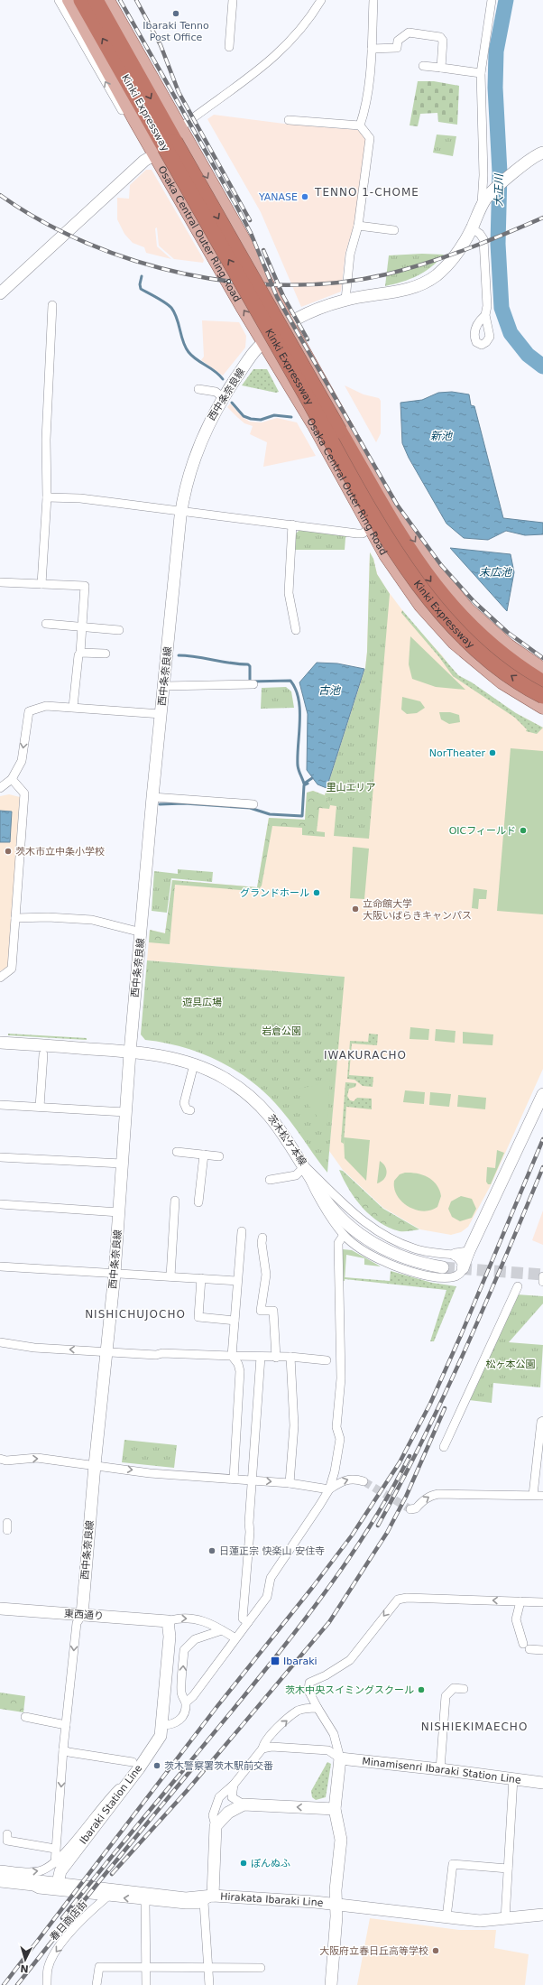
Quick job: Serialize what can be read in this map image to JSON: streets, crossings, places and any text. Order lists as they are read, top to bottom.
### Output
{
  "streets": {
    "highway": ["Kinki Expressway"],
    "main road": ["Osaka Central Outer Ring Road"],
    "street": [
      "西中条奈良線",
      "茨木松ケ本線",
      "東西通り",
      "Minamisenri Ibaraki Station Line",
      "Ibaraki Station Line",
      "Hirakata Ibaraki Line",
      "春日商店街"
    ]
  },
  "crossings": [
    ["Osaka Central Outer Ring Road", "西中条奈良線"],
    ["西中条奈良線", "茨木松ケ本線"],
    ["西中条奈良線", "東西通り"],
    ["東西通り", "Ibaraki Station Line"],
    ["Ibaraki Station Line", "Hirakata Ibaraki Line"]
  ],
  "one_way": ["春日商店街"],
  "districts": [
    "TENNO 1-CHOME",
    "IWAKURACHO",
    "NISHICHUJOCHO",
    "NISHIEKIMAECHO"
  ],
  "water": [
    "大正川",
    "新池",
    "末広池",
    "古池"
  ],
  "parks": [
    "里山エリア",
    "遊具広場",
    "岩倉公園",
    "松ヶ本公園"
  ],
  "places": {
    "other": [
      "Ibaraki Tenno Post Office",
      "YANASE",
      "NorTheater",
      "OICフィールド",
      "茨木市立中条小学校",
      "グランドホール",
      "立命館大学 大阪いばらきキャンパス",
      "日蓮正宗 快楽山 安住寺",
      "茨木中央スイミングスクール",
      "茨木警察署茨木駅前交番",
      "ぽんぬふ",
      "大阪府立春日丘高等学校"
    ],
    "transit": ["Ibaraki"]
  },
  "north": "bottom"
}
